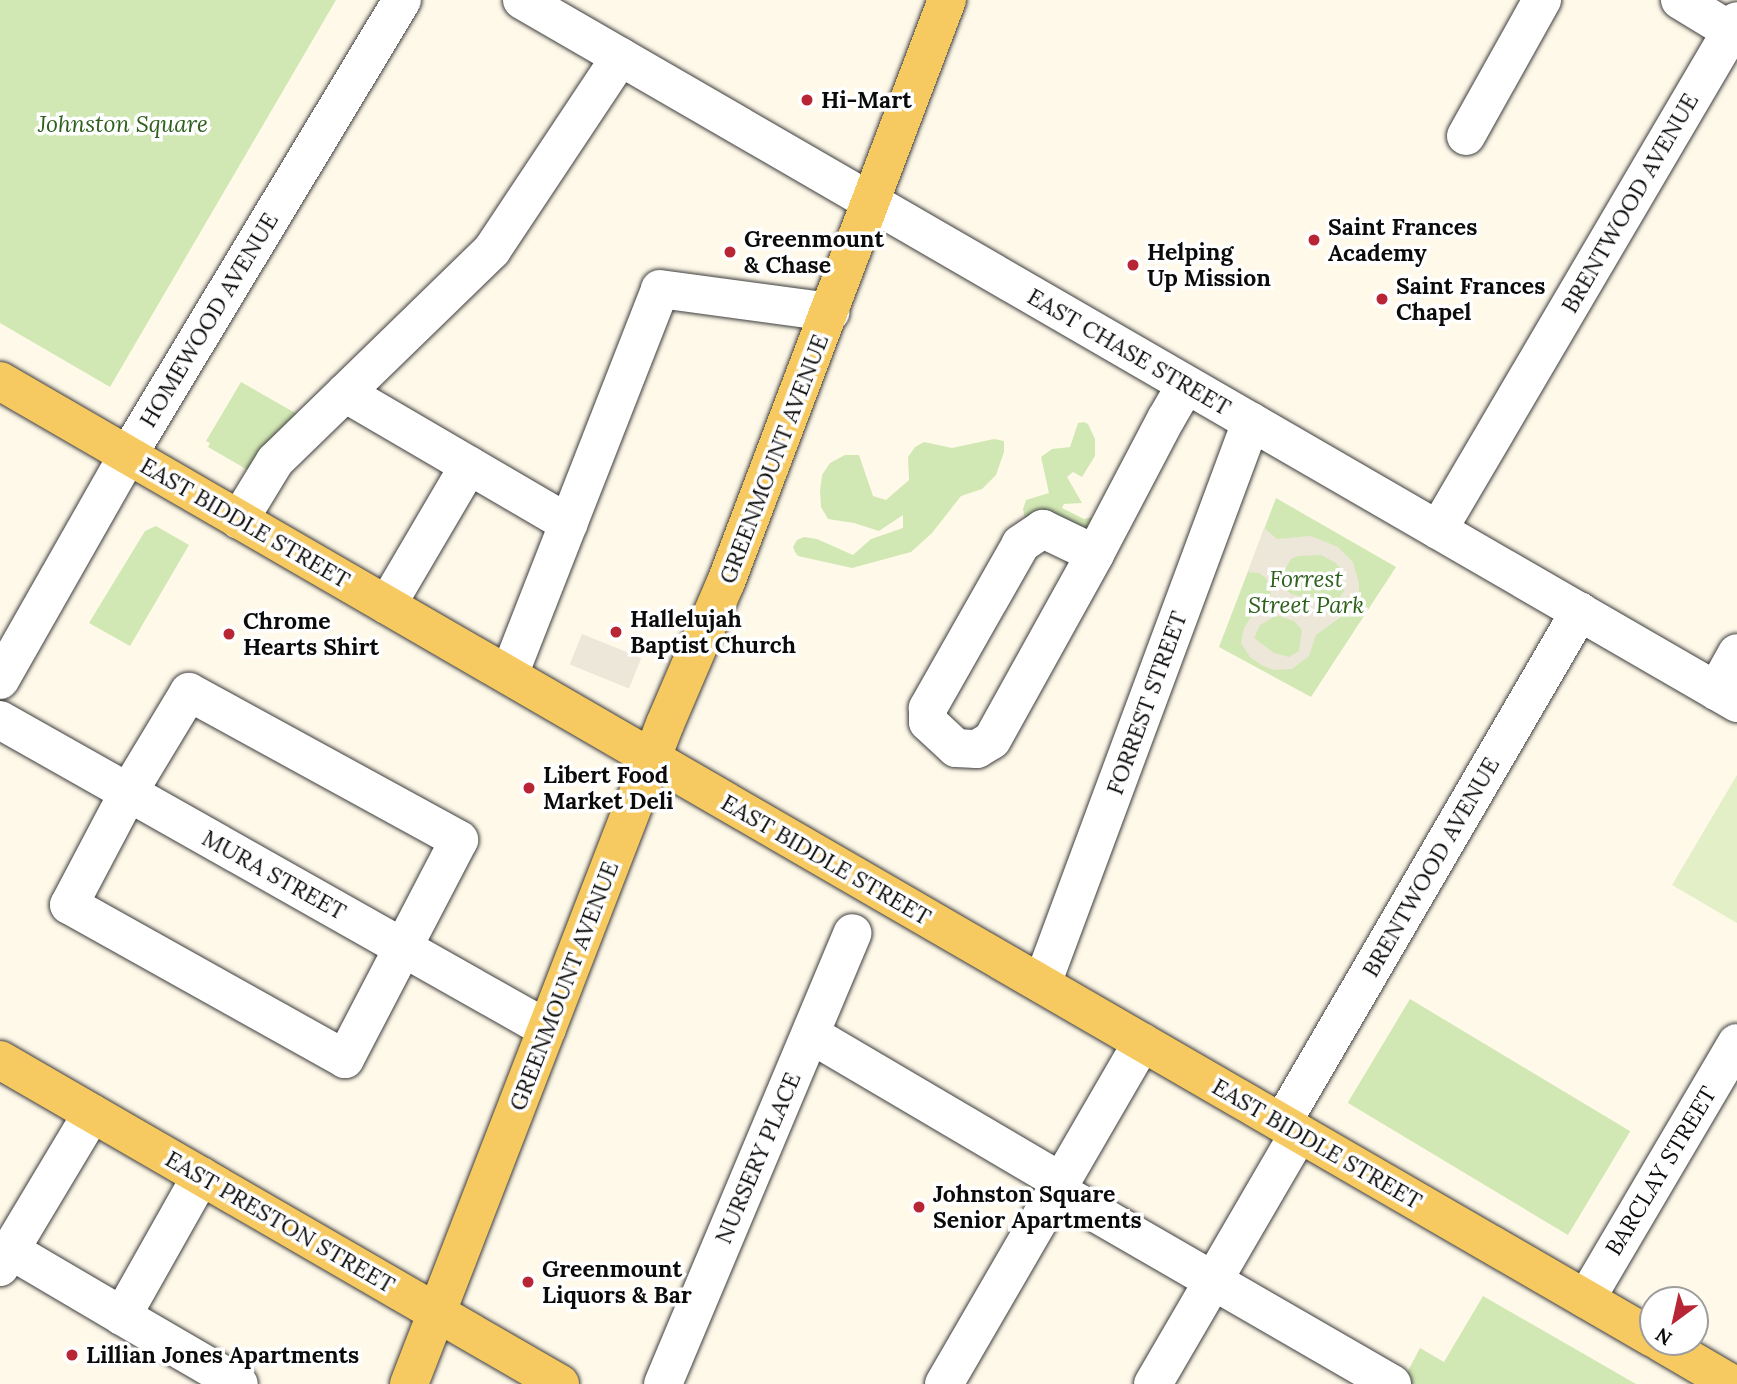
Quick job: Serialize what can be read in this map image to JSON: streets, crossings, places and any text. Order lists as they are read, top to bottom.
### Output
{
  "streets": {
    "main road": ["GREENMOUNT AVENUE", "EAST BIDDLE STREET", "EAST PRESTON STREET"],
    "street": [
      "BRENTWOOD AVENUE",
      "HOMEWOOD AVENUE",
      "EAST CHASE STREET",
      "FORREST STREET",
      "MURA STREET",
      "NURSERY PLACE",
      "BARCLAY STREET"
    ]
  },
  "crossings": [
    ["BRENTWOOD AVENUE", "EAST CHASE STREET"],
    ["BRENTWOOD AVENUE", "EAST BIDDLE STREET"],
    ["HOMEWOOD AVENUE", "EAST BIDDLE STREET"],
    ["EAST CHASE STREET", "GREENMOUNT AVENUE"],
    ["EAST CHASE STREET", "FORREST STREET"],
    ["GREENMOUNT AVENUE", "EAST BIDDLE STREET"],
    ["GREENMOUNT AVENUE", "MURA STREET"],
    ["GREENMOUNT AVENUE", "EAST PRESTON STREET"],
    ["EAST BIDDLE STREET", "FORREST STREET"],
    ["EAST BIDDLE STREET", "BARCLAY STREET"]
  ],
  "parks": ["Johnston Square", "Forrest Street Park"],
  "places": [
    "Hi-Mart",
    "Saint Frances Academy",
    "Greenmount & Chase",
    "Helping Up Mission",
    "Saint Frances Chapel",
    "Hallelujah Baptist Church",
    "Chrome Hearts Shirt",
    "Libert Food Market Deli",
    "Johnston Square Senior Apartments",
    "Greenmount Liquors & Bar",
    "Lillian Jones Apartments"
  ],
  "north": "bottom left"
}
